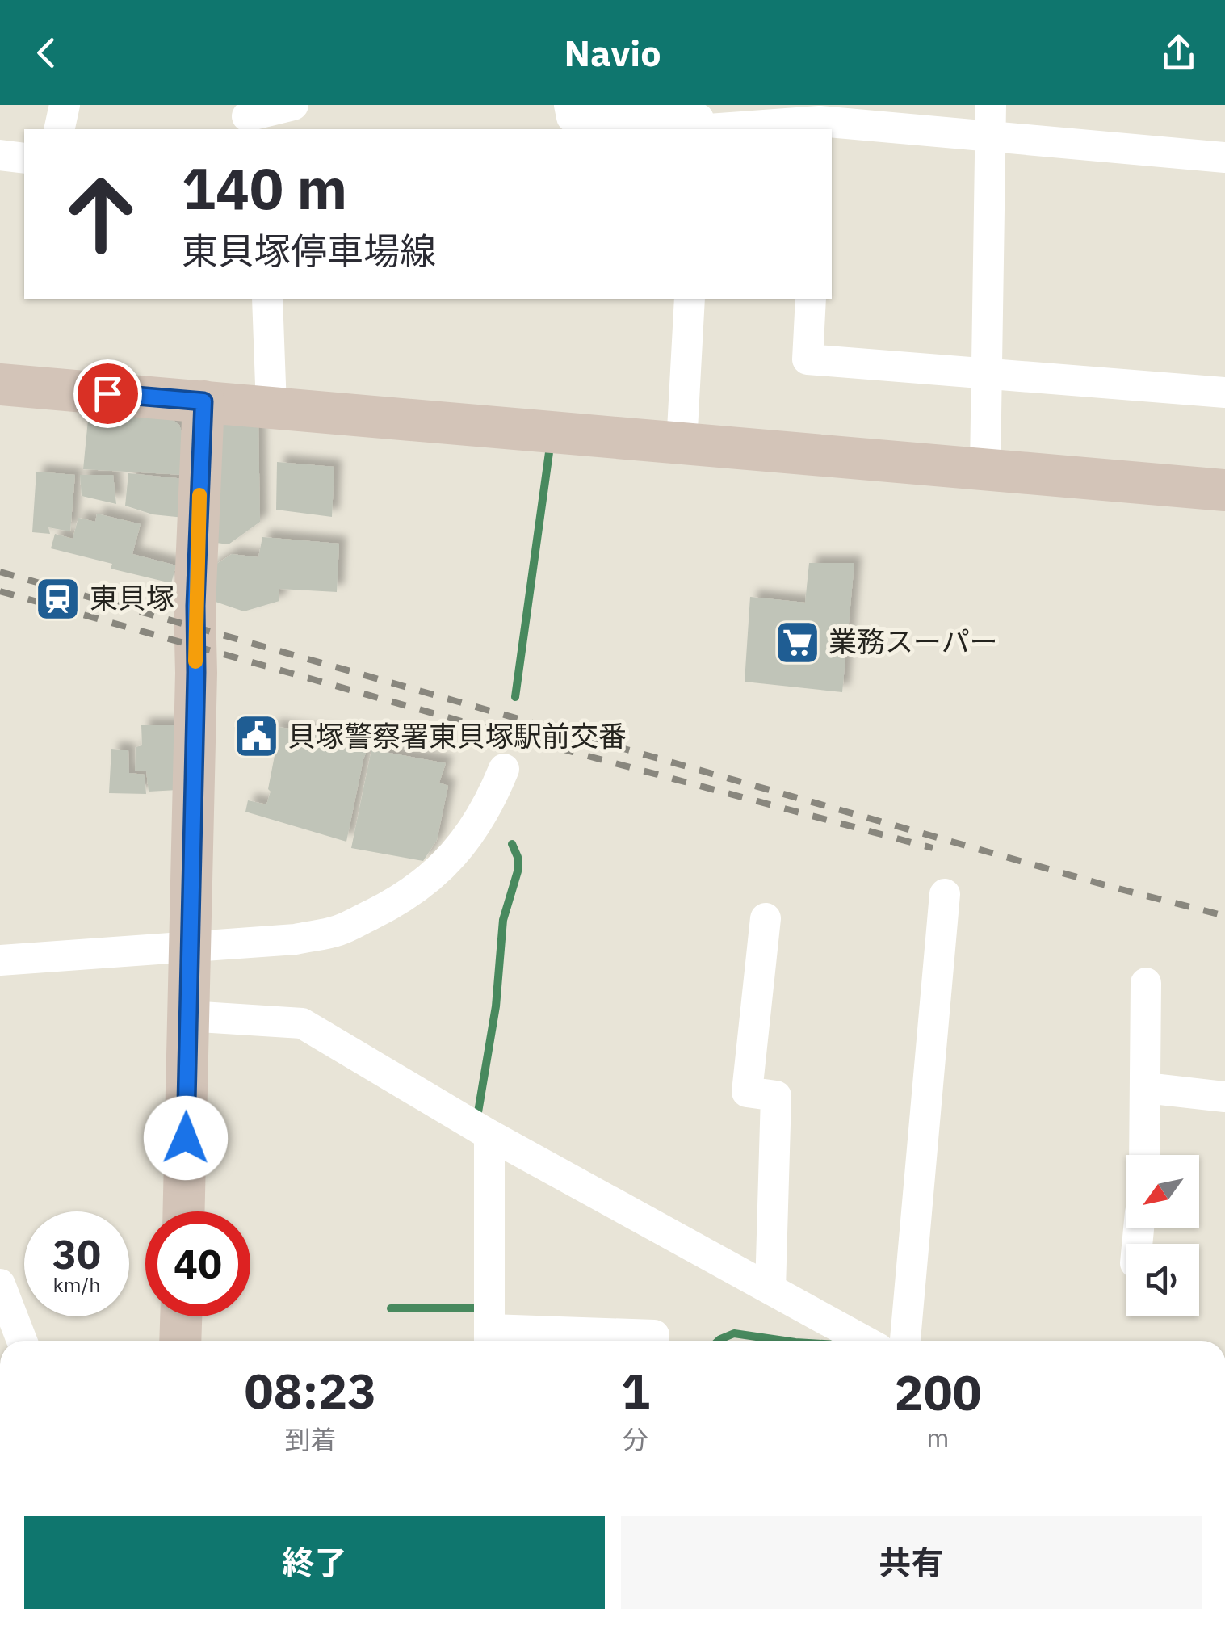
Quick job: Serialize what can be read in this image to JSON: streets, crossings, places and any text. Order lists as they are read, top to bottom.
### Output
{
  "places": {
    "station": ["東貝塚"],
    "supermarket": ["業務スーパー"],
    "public building": ["貝塚警察署東貝塚駅前交番"]
  },
  "north": "bottom left",
  "page": {
    "header": "Navio",
    "turn": ["140 m", "東貝塚停車場線"],
    "speed": "30 km/h",
    "limit": "40",
    "eta": [
      "08:23",
      "到着",
      "1",
      "分",
      "200",
      "m"
    ],
    "buttons": ["終了", "共有"]
  }
}
